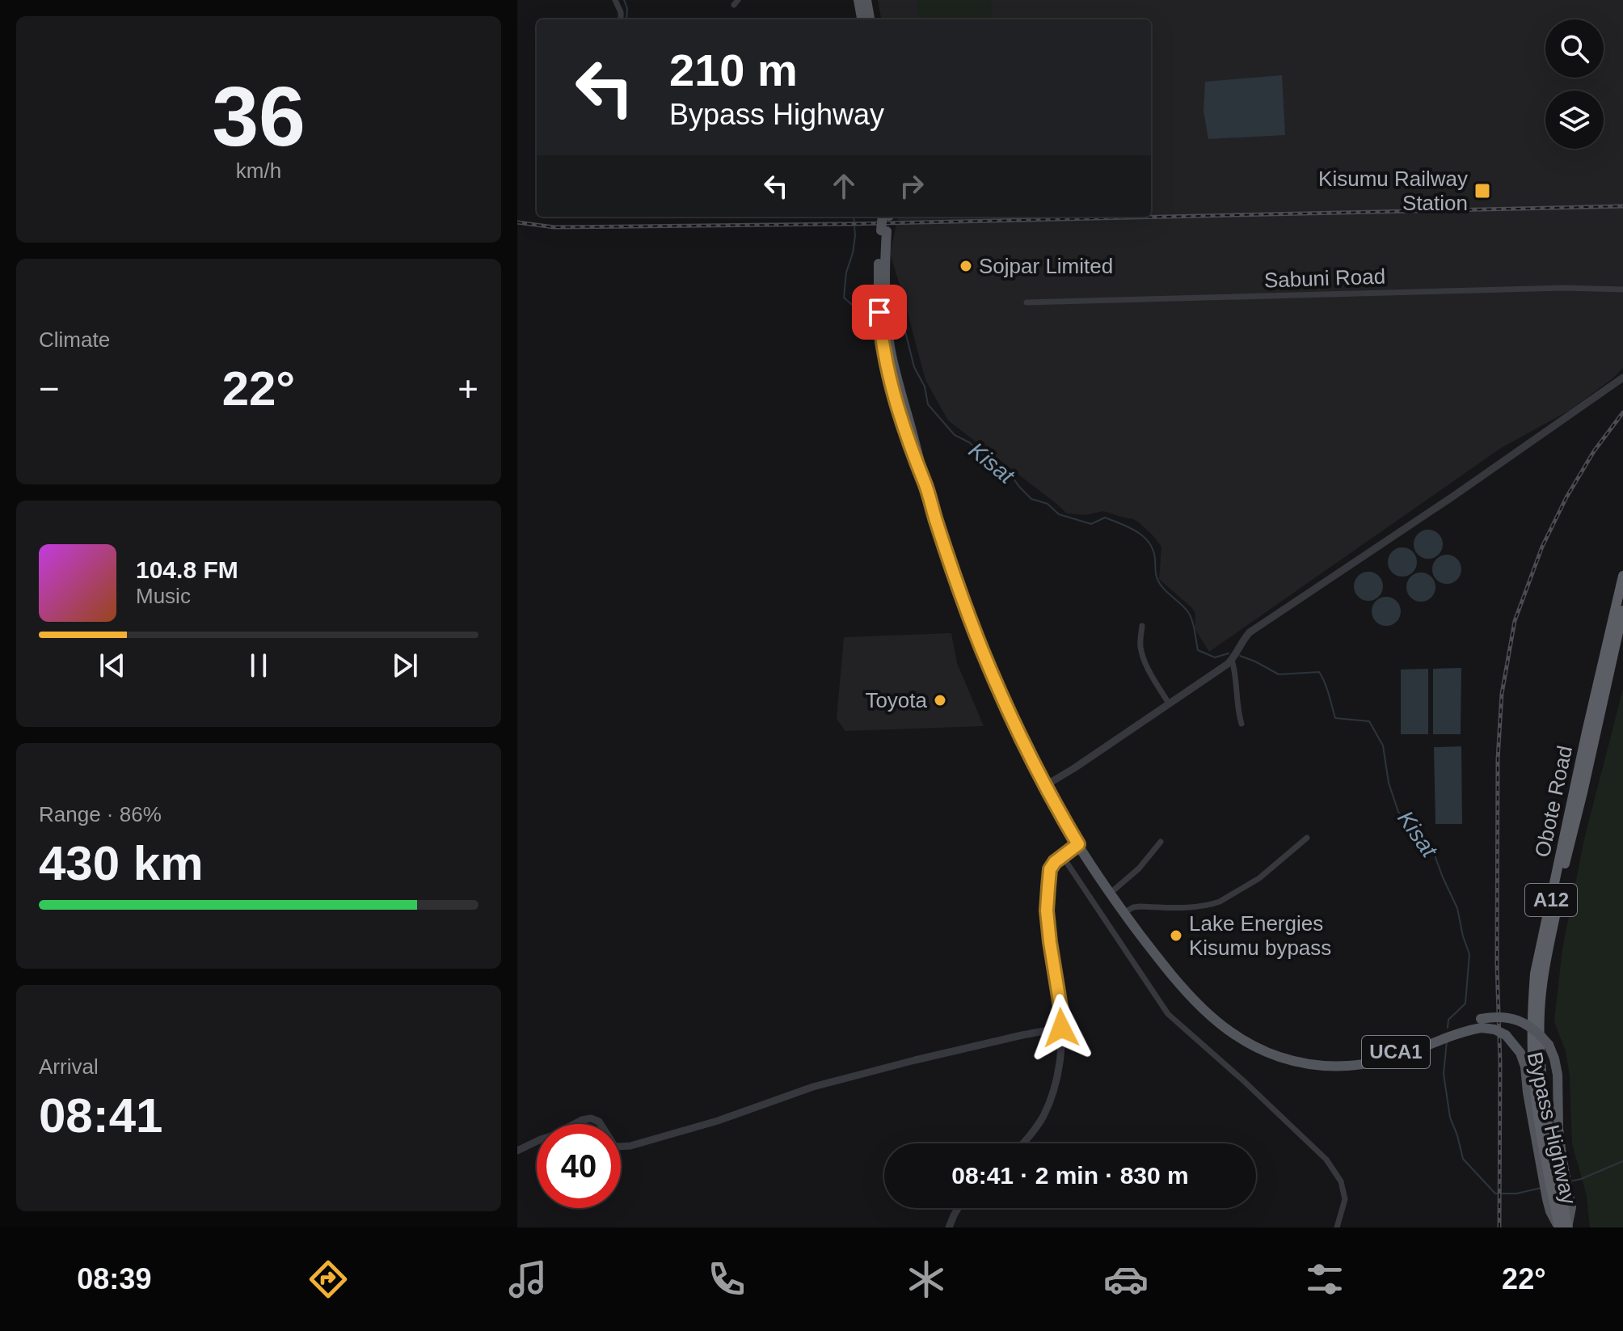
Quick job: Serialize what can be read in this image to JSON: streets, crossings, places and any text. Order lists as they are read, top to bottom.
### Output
{
  "streets": {
    "highway": ["Obote Road", "A12"],
    "main road": ["UCA1", "Bypass Highway"],
    "street": ["Sabuni Road"]
  },
  "crossings": [
    ["Obote Road", "Bypass Highway"],
    ["UCA1", "Bypass Highway"]
  ],
  "water": ["Kisat"],
  "places": {
    "transit": ["Kisumu Railway Station"],
    "other": ["Sojpar Limited", "Toyota", "Lake Energies Kisumu bypass"]
  },
  "page": {
    "tile": [
      ["36", "km/h"],
      "Climate",
      ["Range · 86%", "430 km"],
      ["Arrival", "08:41"]
    ],
    "turn": ["210 m", "Bypass Highway"],
    "heat": ["−", "22°", "+"],
    "song": ["104.8 FM", "Music"],
    "limit": "40",
    "trip": "08:41 · 2 min · 830 m",
    "tabs": ["08:39", "22°"]
  }
}
